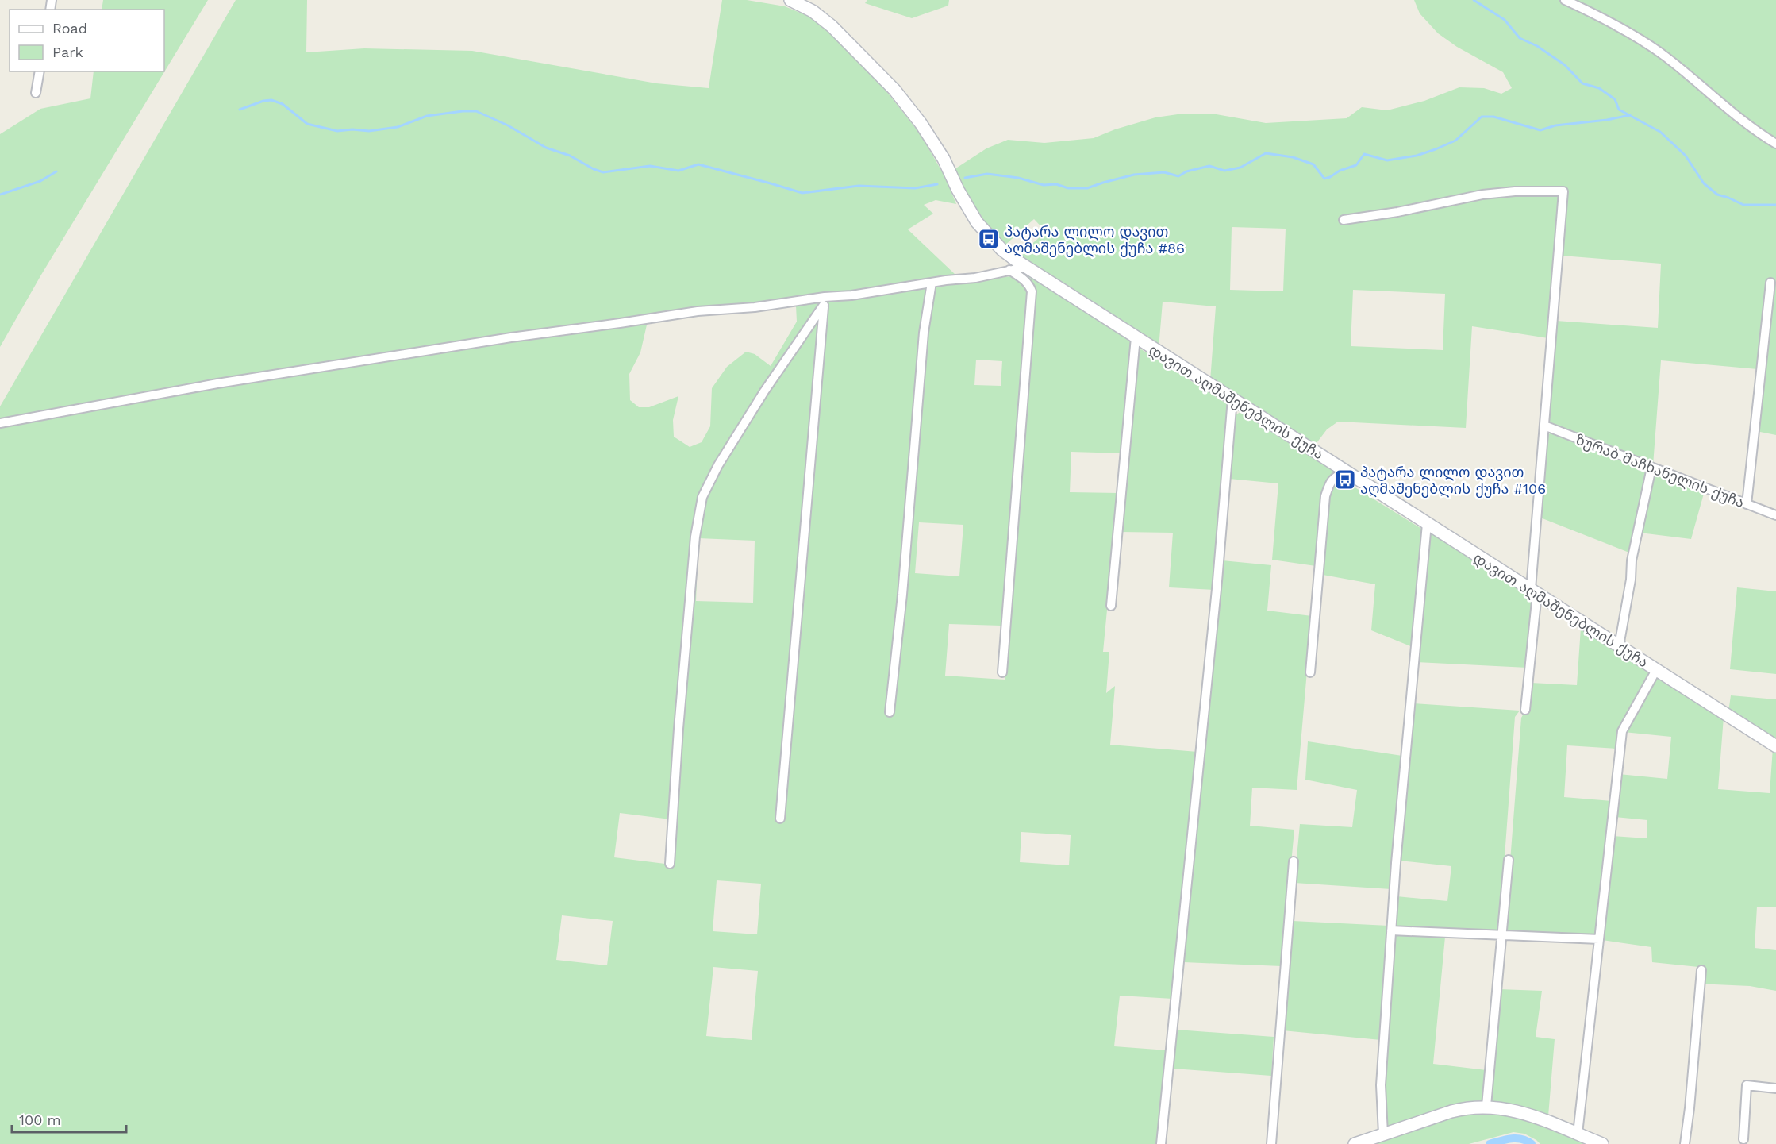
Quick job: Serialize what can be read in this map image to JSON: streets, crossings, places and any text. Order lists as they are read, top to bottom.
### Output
{
  "streets": {
    "street": ["დავით აღმაშენებლის ქუჩა", "ზურაბ მაჩხანელის ქუჩა"]
  },
  "places": {
    "bus stop": ["პატარა ლილო დავით აღმაშენებლის ქუჩა #86", "პატარა ლილო დავით აღმაშენებლის ქუჩა #106"]
  },
  "legend": ["Road", "Park"],
  "scale_bar": "100 m"
}
